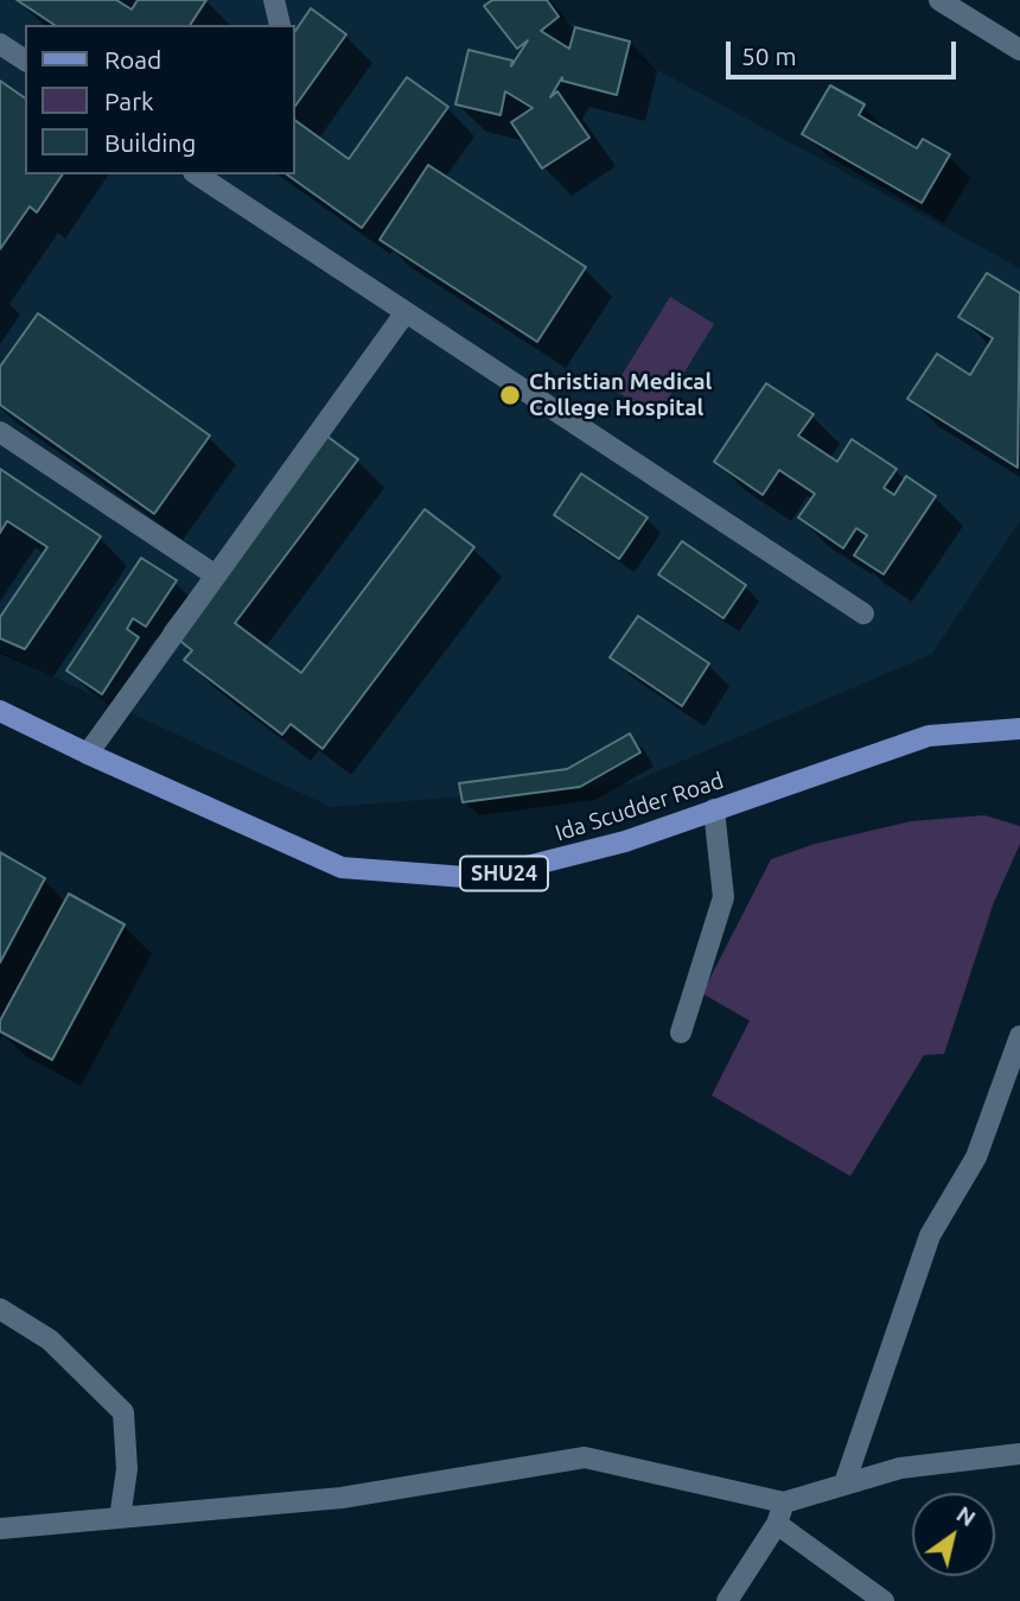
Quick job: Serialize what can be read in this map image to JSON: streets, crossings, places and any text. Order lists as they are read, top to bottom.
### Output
{
  "streets": {
    "main road": ["Ida Scudder Road", "SHU24"]
  },
  "places": ["Christian Medical College Hospital"],
  "legend": ["Road", "Park", "Building"],
  "scale_bar": "50 m",
  "north": "top right"
}
